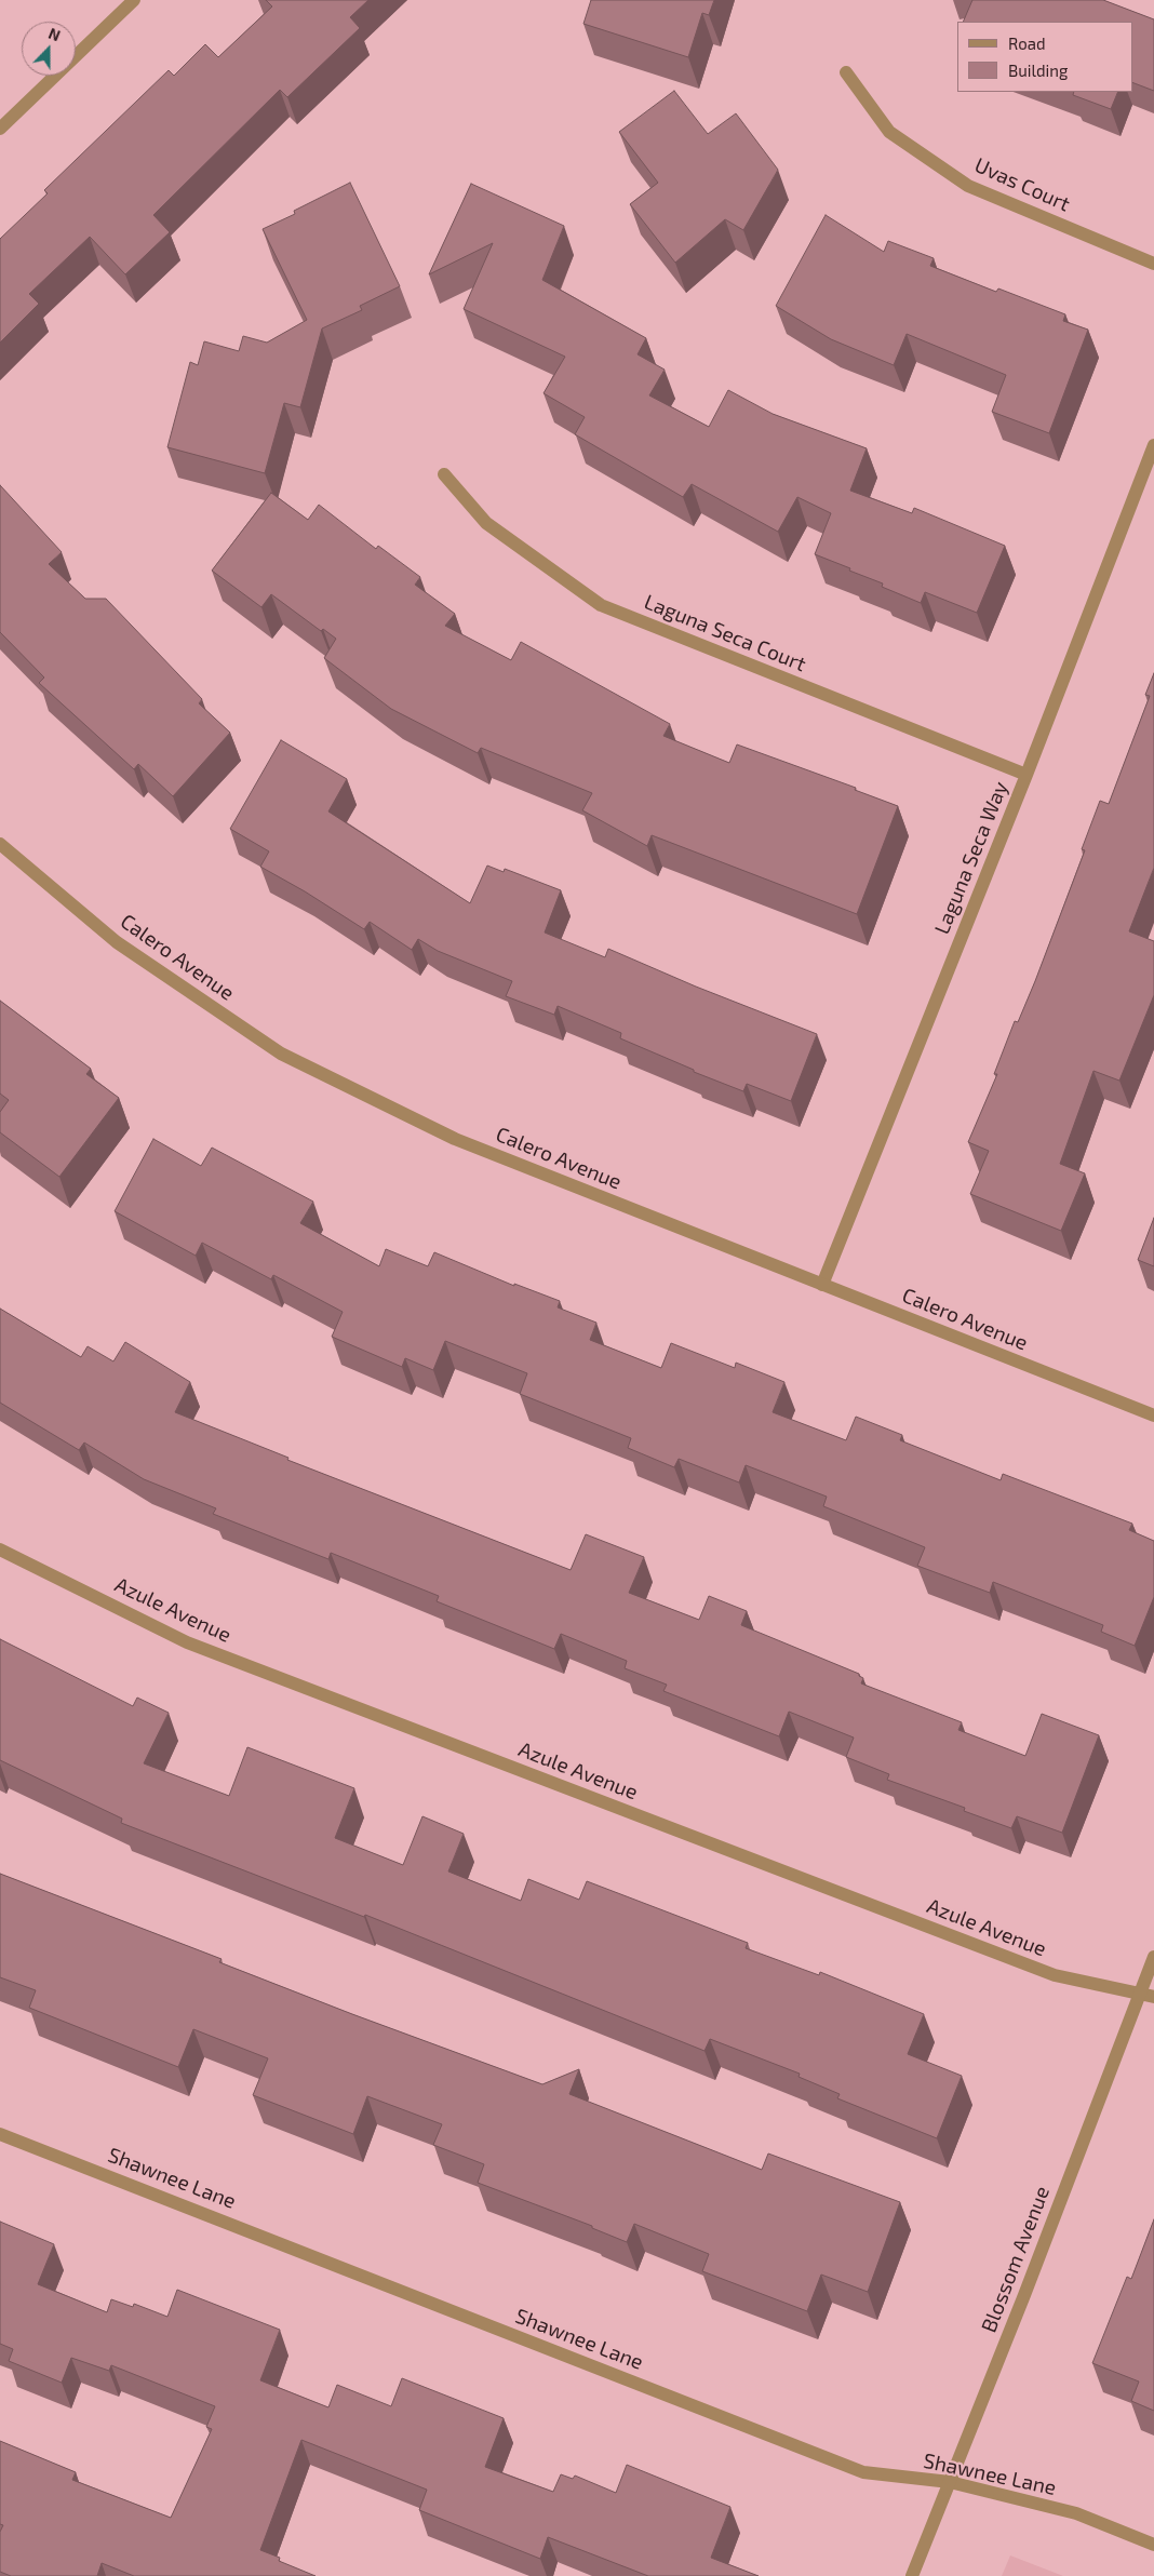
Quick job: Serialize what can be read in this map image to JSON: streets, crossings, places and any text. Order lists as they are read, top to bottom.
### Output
{
  "streets": {
    "street": [
      "Uvas Court",
      "Laguna Seca Court",
      "Laguna Seca Way",
      "Calero Avenue",
      "Azule Avenue",
      "Shawnee Lane",
      "Blossom Avenue"
    ]
  },
  "crossings": [
    ["Laguna Seca Court", "Laguna Seca Way"],
    ["Laguna Seca Way", "Calero Avenue"],
    ["Azule Avenue", "Blossom Avenue"],
    ["Shawnee Lane", "Blossom Avenue"]
  ],
  "legend": ["Road", "Building"],
  "north": "top"
}
